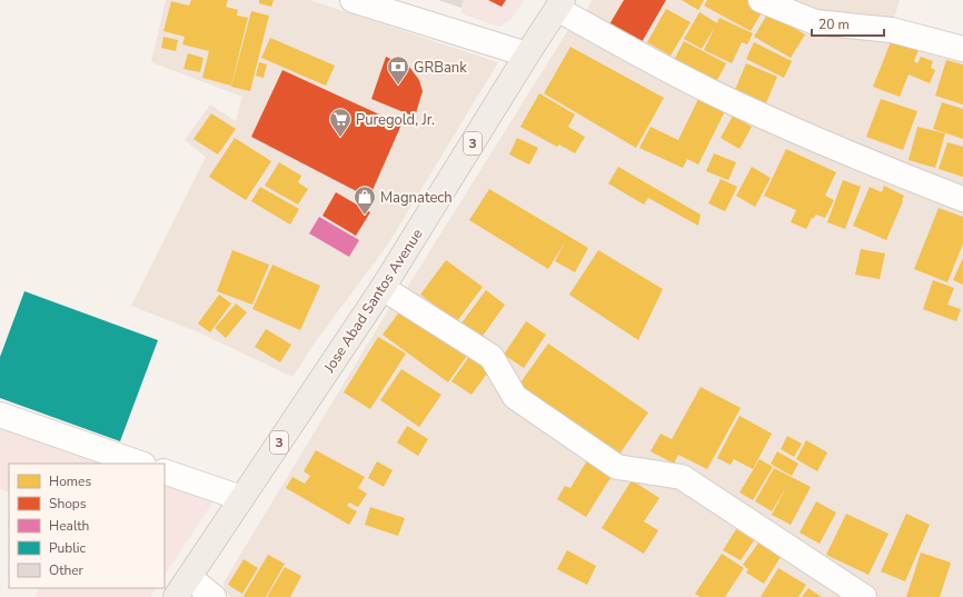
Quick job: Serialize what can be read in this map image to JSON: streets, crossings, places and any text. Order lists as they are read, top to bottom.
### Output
{
  "streets": {
    "main road": ["3", "Jose Abad Santos Avenue"]
  },
  "places": {
    "bank": ["GRBank"],
    "supermarket": ["Puregold, Jr."],
    "shop": ["Magnatech"]
  },
  "legend": [
    "Homes",
    "Shops",
    "Health",
    "Public",
    "Other"
  ],
  "scale_bar": "20 m"
}
